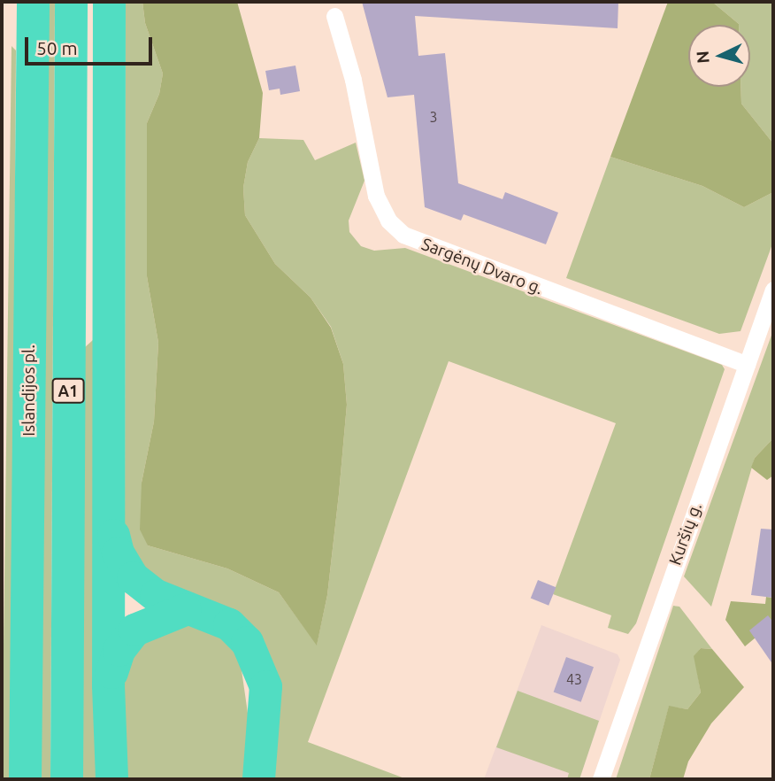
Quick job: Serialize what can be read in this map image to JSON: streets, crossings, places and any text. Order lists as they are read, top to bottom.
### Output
{
  "streets": {
    "highway": ["Islandijos pl.", "A1"],
    "street": ["Sargėnų Dvaro g.", "Kuršių g."]
  },
  "crossings": [
    ["Sargėnų Dvaro g.", "Kuršių g."]
  ],
  "house_numbers": ["3", "43"],
  "scale_bar": "50 m",
  "north": "left"
}
